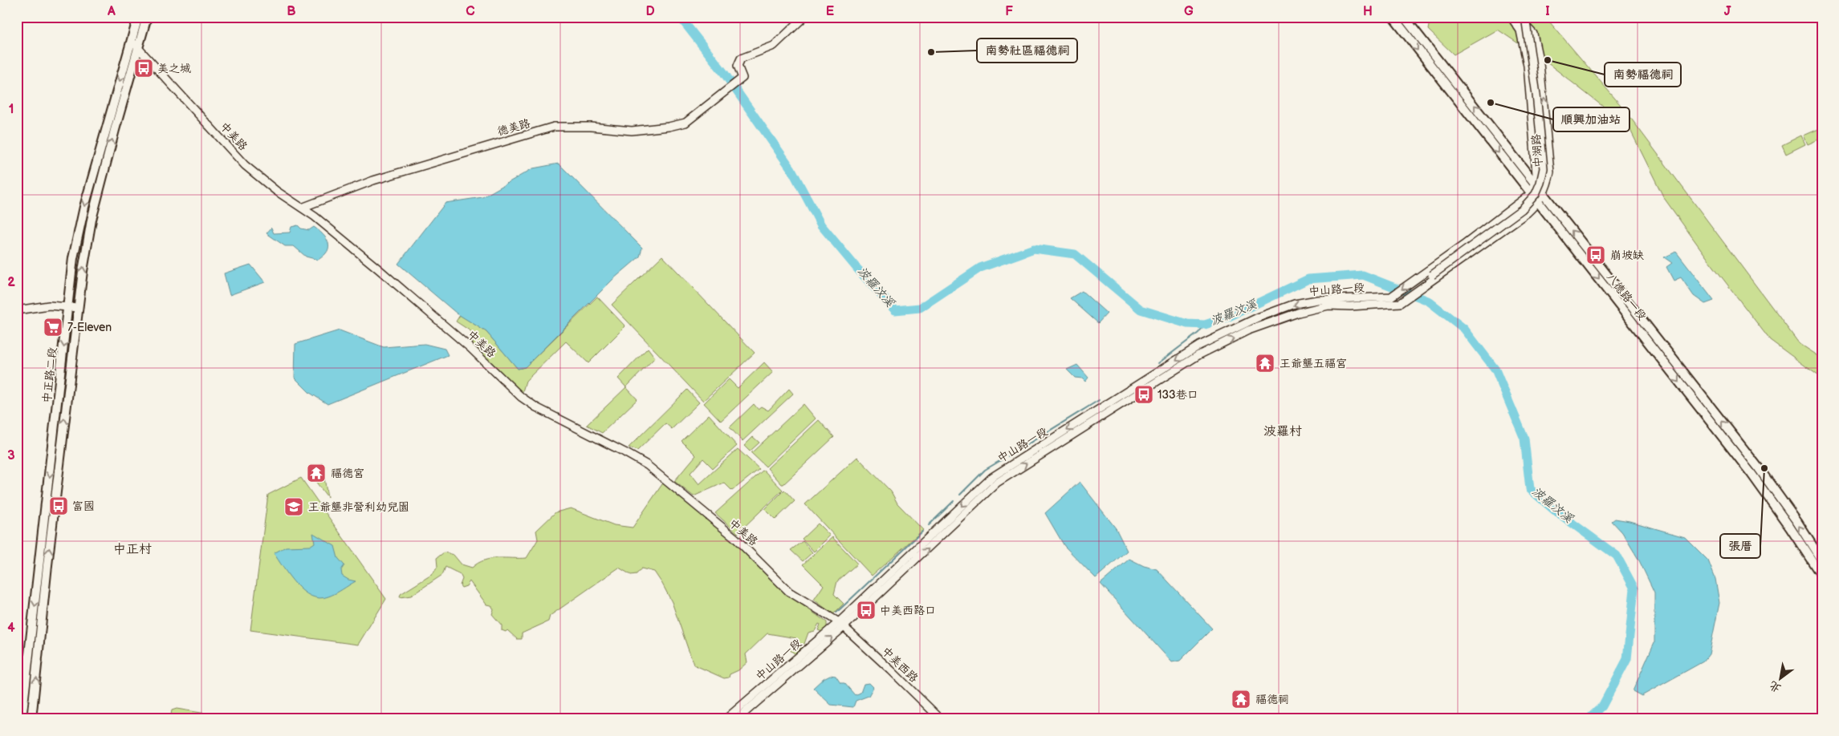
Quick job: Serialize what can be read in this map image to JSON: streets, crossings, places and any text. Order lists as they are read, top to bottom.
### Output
{
  "streets": {
    "main road": ["八德路一段", "中正路二段"],
    "street": [
      "德美路",
      "中美路",
      "中湖路",
      "中山路一段",
      "中美西路"
    ]
  },
  "crossings": [
    ["德美路", "中美路"],
    ["中美路", "中山路一段"],
    ["中美路", "中正路二段"],
    ["中美路", "中美西路"],
    ["中湖路", "八德路一段"],
    ["中山路一段", "中美西路"]
  ],
  "districts": ["波羅村", "中正村"],
  "water": ["波羅汶溪"],
  "places": {
    "other": [
      "南勢社區福德祠",
      "南勢福德祠",
      "順興加油站",
      "張厝"
    ],
    "bus stop": [
      "美之城",
      "崩坡缺",
      "133巷口",
      "富國",
      "中美西路口"
    ],
    "supermarket": ["7-Eleven"],
    "temple": ["王爺壟五福宮", "福德宫", "福德祠"],
    "school or university": ["王爺壟非營利幼兒園"]
  },
  "north": "bottom left",
  "grid": {
    "columns": [
      "A",
      "B",
      "C",
      "D",
      "E",
      "F",
      "G",
      "H",
      "I",
      "J"
    ],
    "rows": [
      "1",
      "2",
      "3",
      "4"
    ]
  }
}
